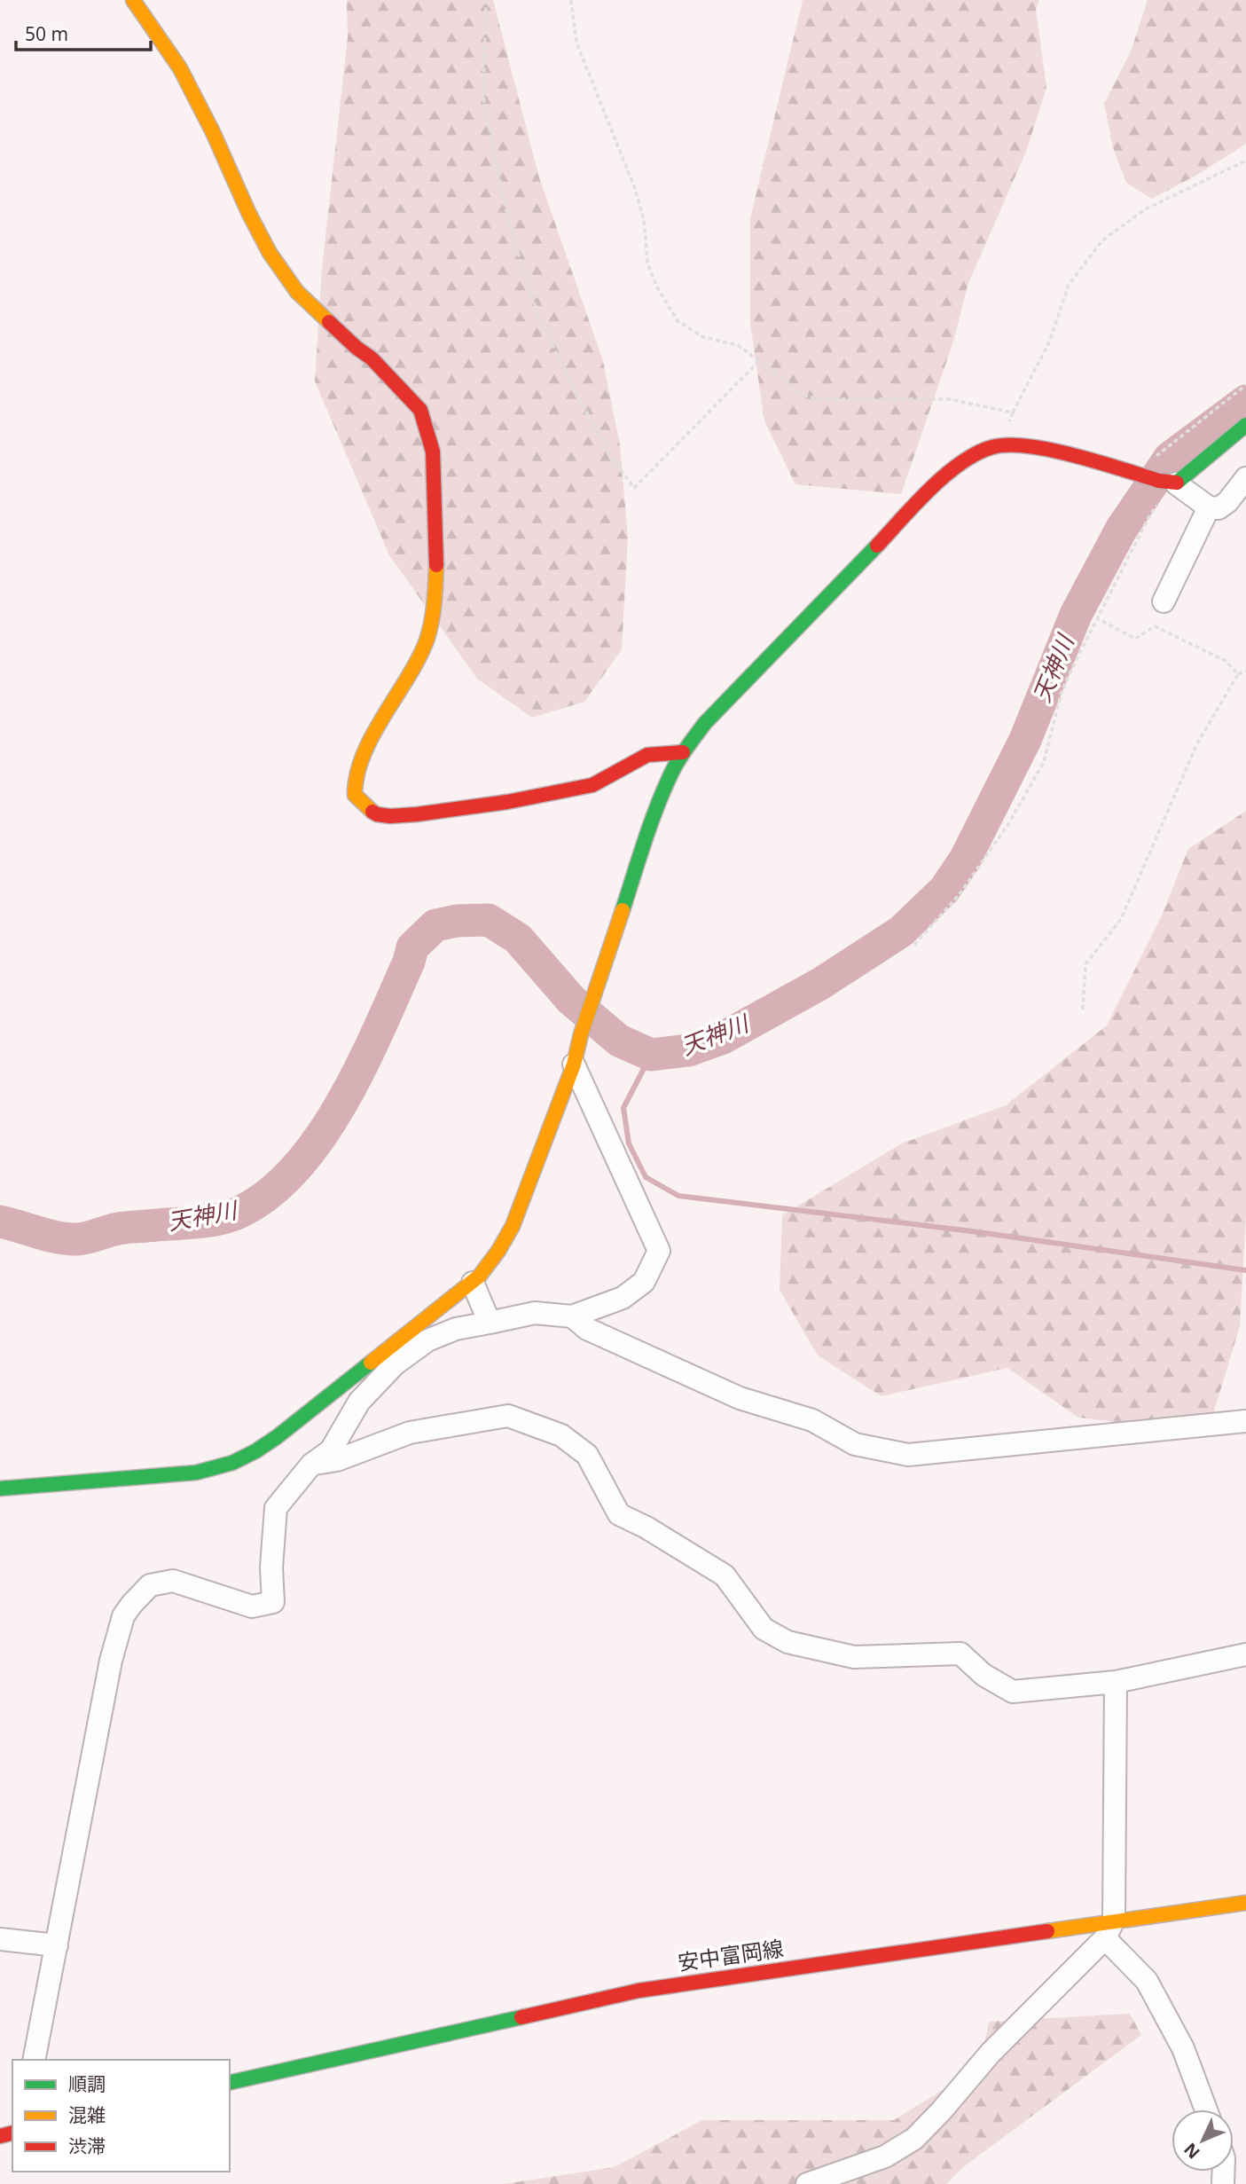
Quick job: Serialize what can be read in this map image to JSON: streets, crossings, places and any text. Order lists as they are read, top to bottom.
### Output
{
  "streets": {
    "street": ["安中富岡線"]
  },
  "water": ["天神川"],
  "legend": ["順調", "混雑", "渋滞"],
  "scale_bar": "50 m",
  "north": "bottom left"
}
